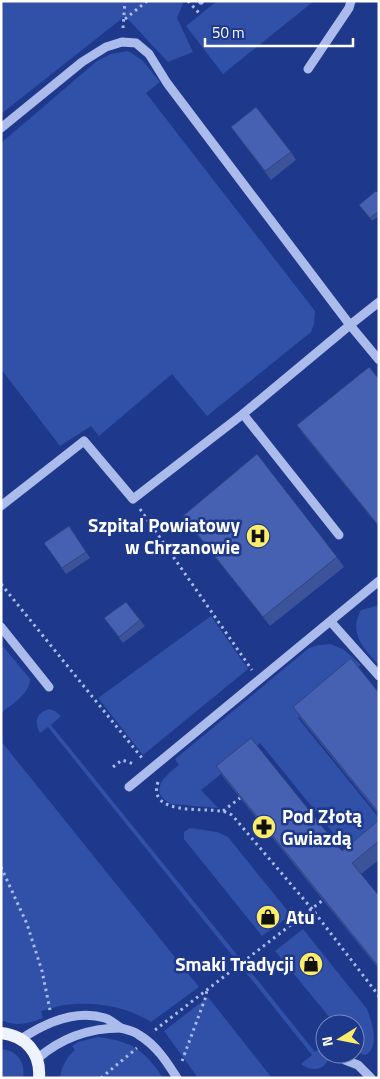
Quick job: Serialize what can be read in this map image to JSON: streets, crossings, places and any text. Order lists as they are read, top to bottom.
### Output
{
  "places": {
    "hospital": ["Szpital Powiatowy w Chrzanowie"],
    "pharmacy": ["Pod Złotą Gwiazdą"],
    "shop": ["Atu", "Smaki Tradycji"]
  },
  "scale_bar": "50 m",
  "north": "left"
}
